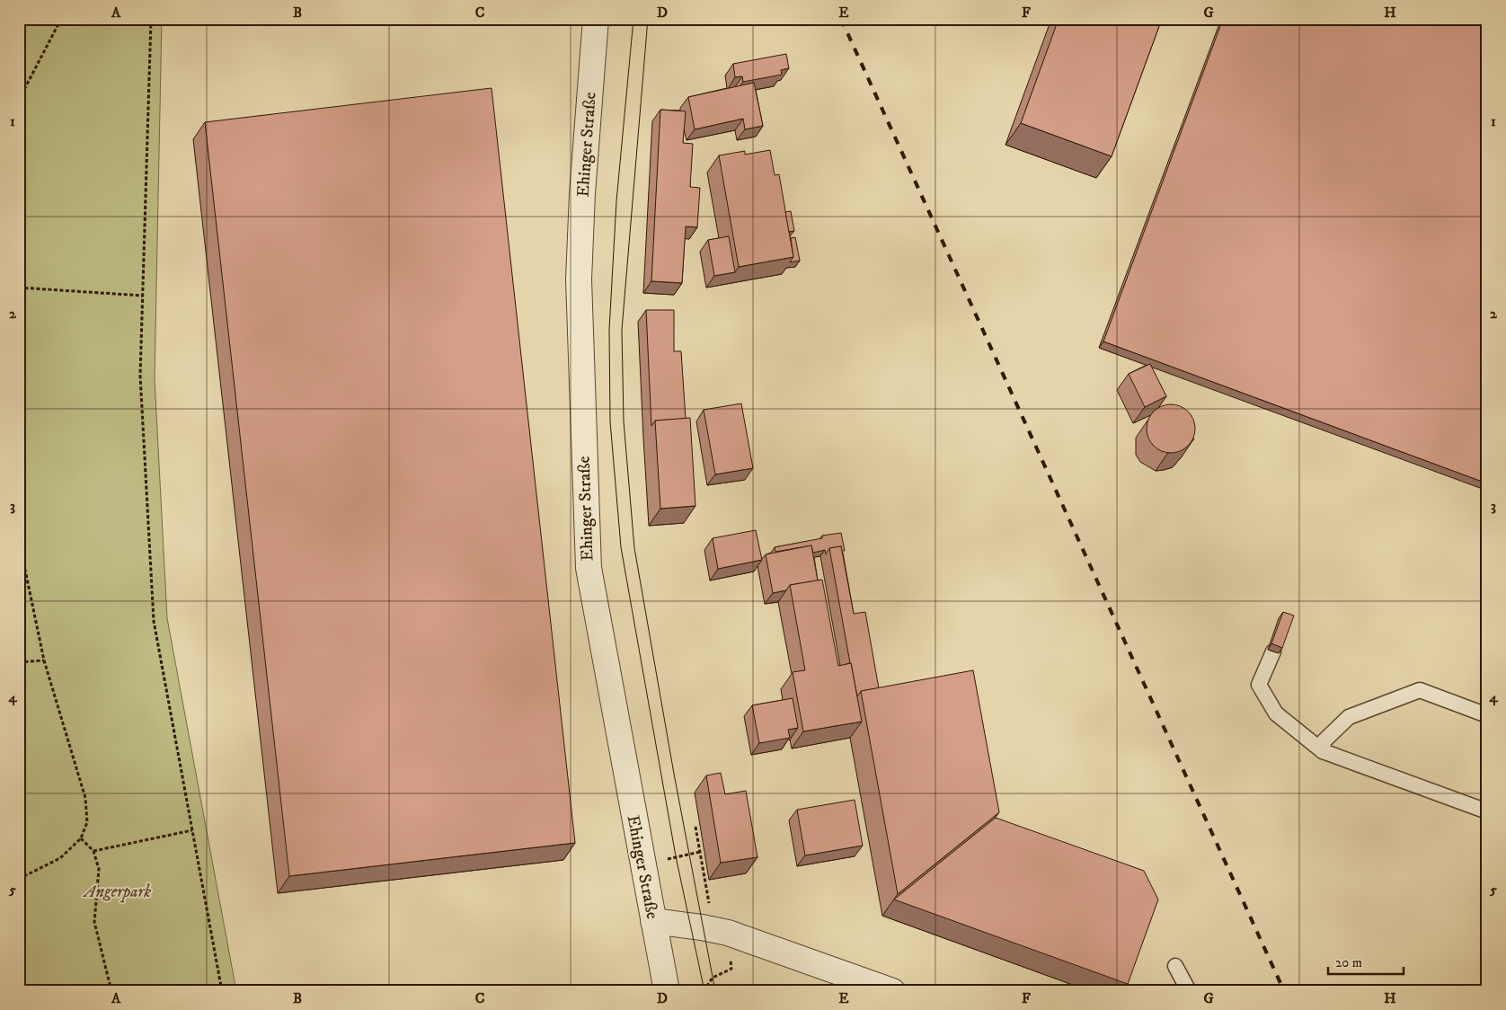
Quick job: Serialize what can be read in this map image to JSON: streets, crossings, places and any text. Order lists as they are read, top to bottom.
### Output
{
  "streets": {
    "street": ["Ehinger Straße"]
  },
  "parks": ["Angerpark"],
  "scale_bar": "20 m",
  "grid": {
    "columns": [
      "A",
      "B",
      "C",
      "D",
      "E",
      "F",
      "G",
      "H"
    ],
    "rows": [
      "1",
      "2",
      "3",
      "4",
      "5"
    ]
  }
}
